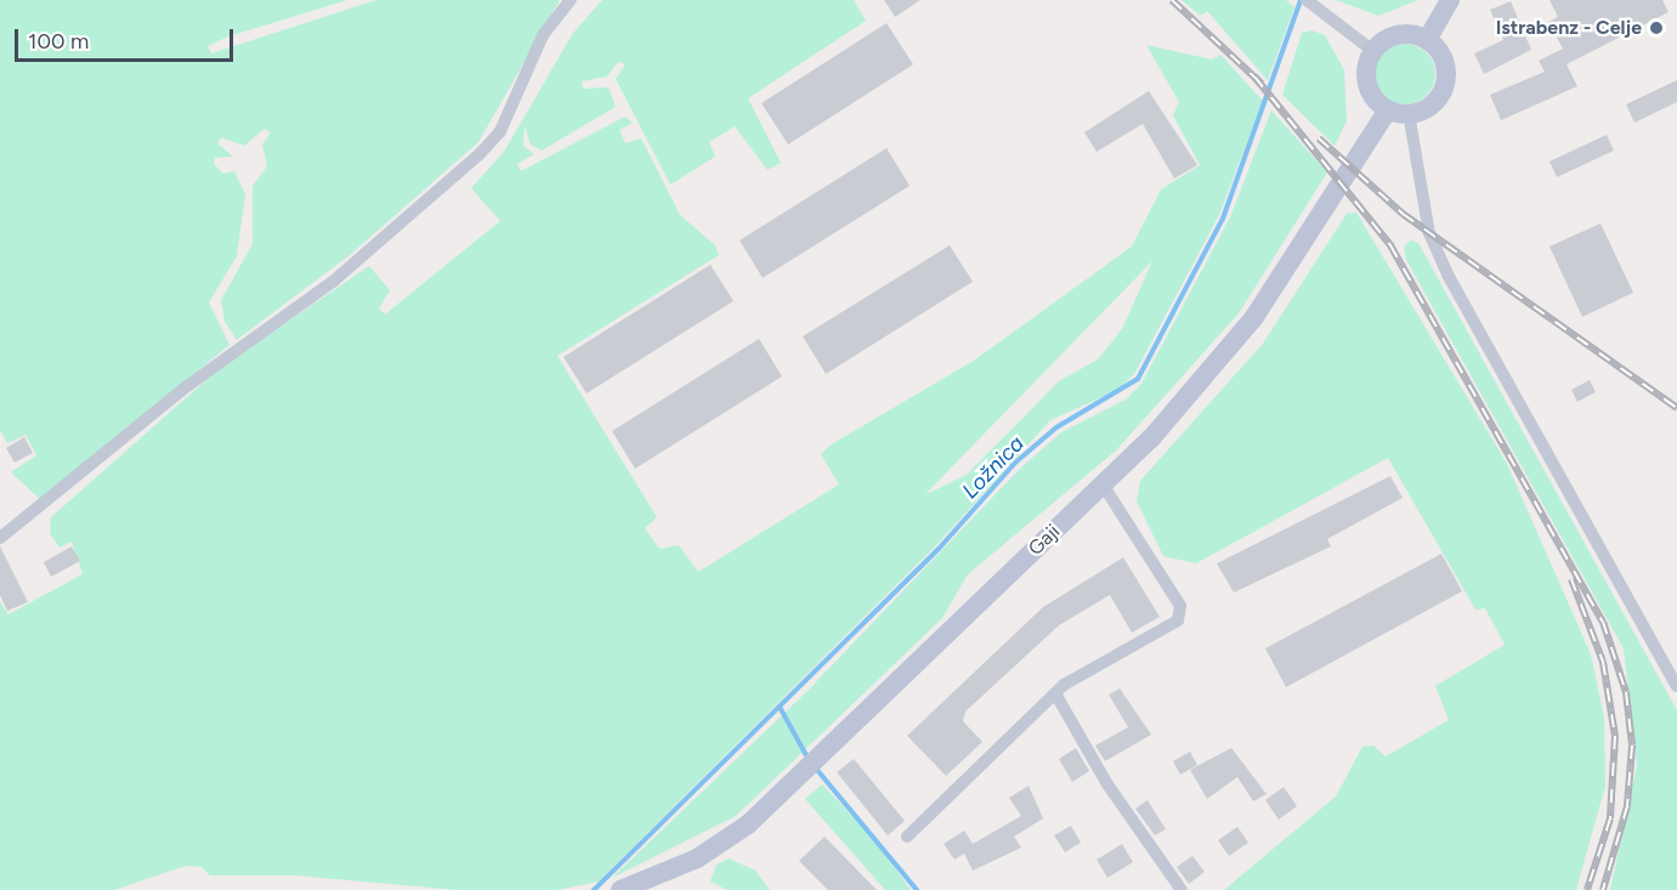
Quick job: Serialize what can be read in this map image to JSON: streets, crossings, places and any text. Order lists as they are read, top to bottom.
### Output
{
  "streets": {
    "street": ["Gaji"]
  },
  "water": ["Ložnica"],
  "places": ["Istrabenz - Celje"],
  "scale_bar": "100 m"
}
